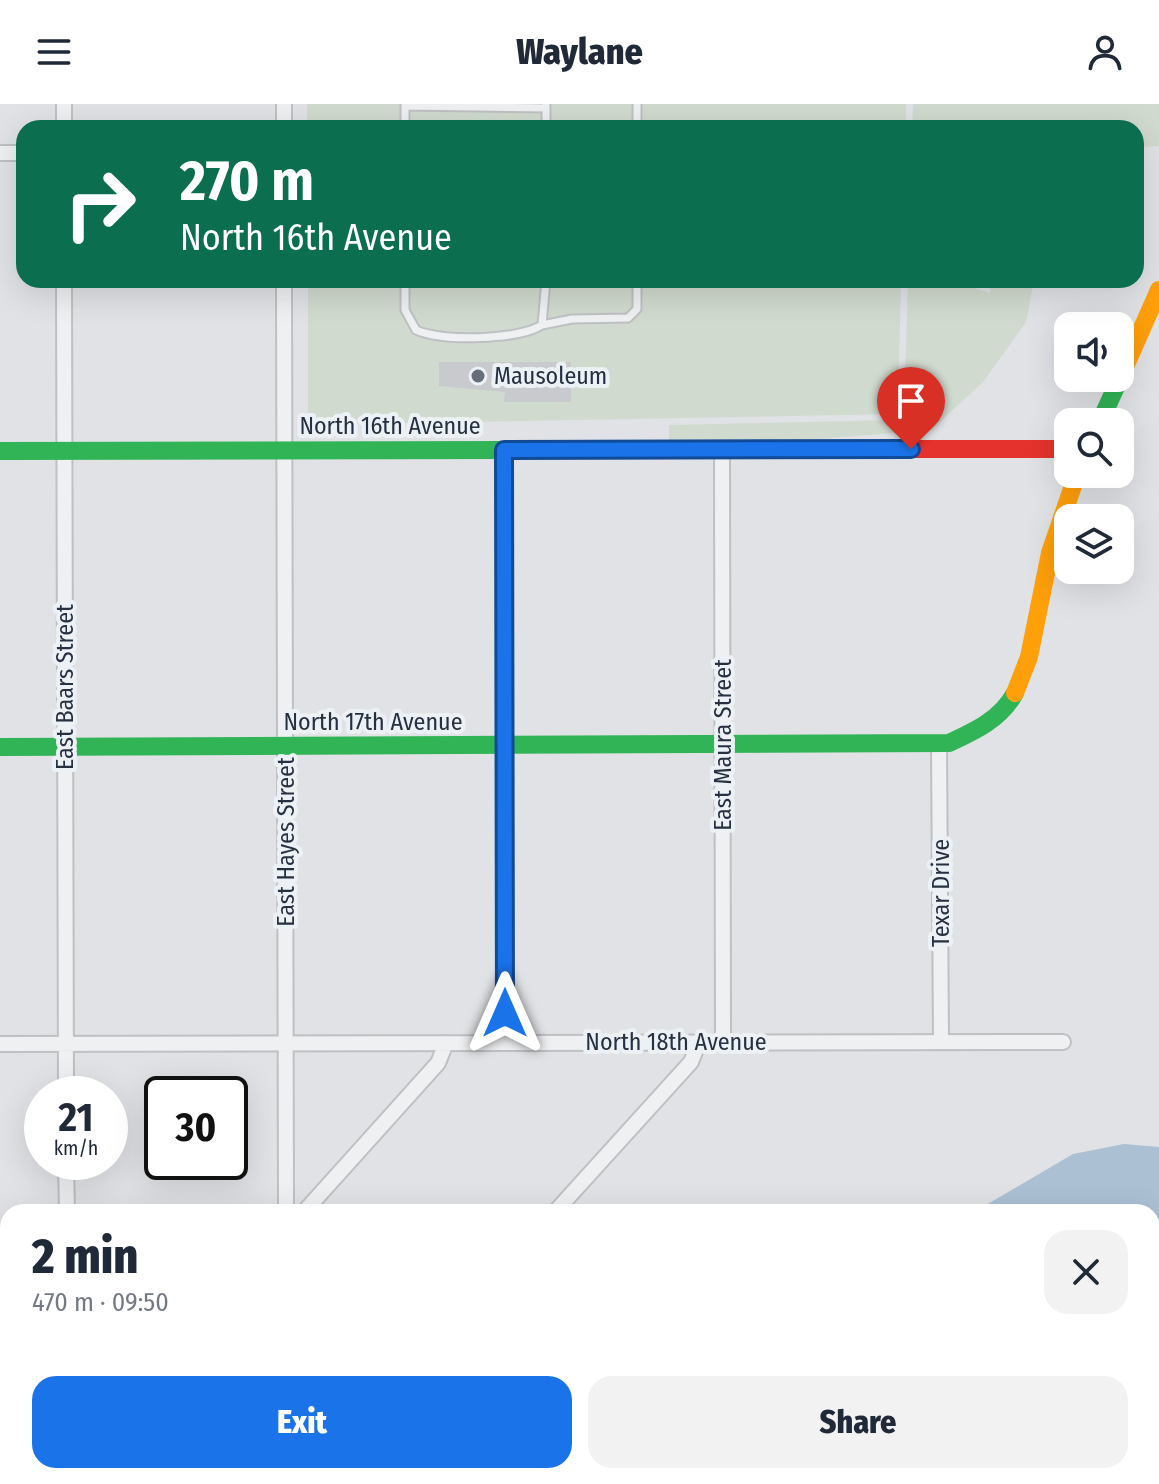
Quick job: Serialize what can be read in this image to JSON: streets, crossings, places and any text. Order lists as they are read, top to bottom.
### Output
{
  "streets": {
    "street": [
      "North 16th Avenue",
      "East Baars Street",
      "North 17th Avenue",
      "East Maura Street",
      "East Hayes Street",
      "Texar Drive",
      "North 18th Avenue"
    ]
  },
  "crossings": [
    ["North 16th Avenue", "East Baars Street"],
    ["North 16th Avenue", "East Maura Street"],
    ["North 16th Avenue", "East Hayes Street"],
    ["East Baars Street", "North 17th Avenue"],
    ["East Baars Street", "North 18th Avenue"],
    ["North 17th Avenue", "East Maura Street"],
    ["North 17th Avenue", "East Hayes Street"],
    ["North 17th Avenue", "Texar Drive"],
    ["East Maura Street", "North 18th Avenue"],
    ["East Hayes Street", "North 18th Avenue"],
    ["Texar Drive", "North 18th Avenue"]
  ],
  "places": ["Mausoleum"],
  "page": {
    "header": "Waylane",
    "turn": ["270 m", "North 16th Avenue"],
    "speed": "21 km/h",
    "limit": "30",
    "heading": ["2 min", "470 m · 09:50"],
    "buttons": ["Exit", "Share"]
  }
}
